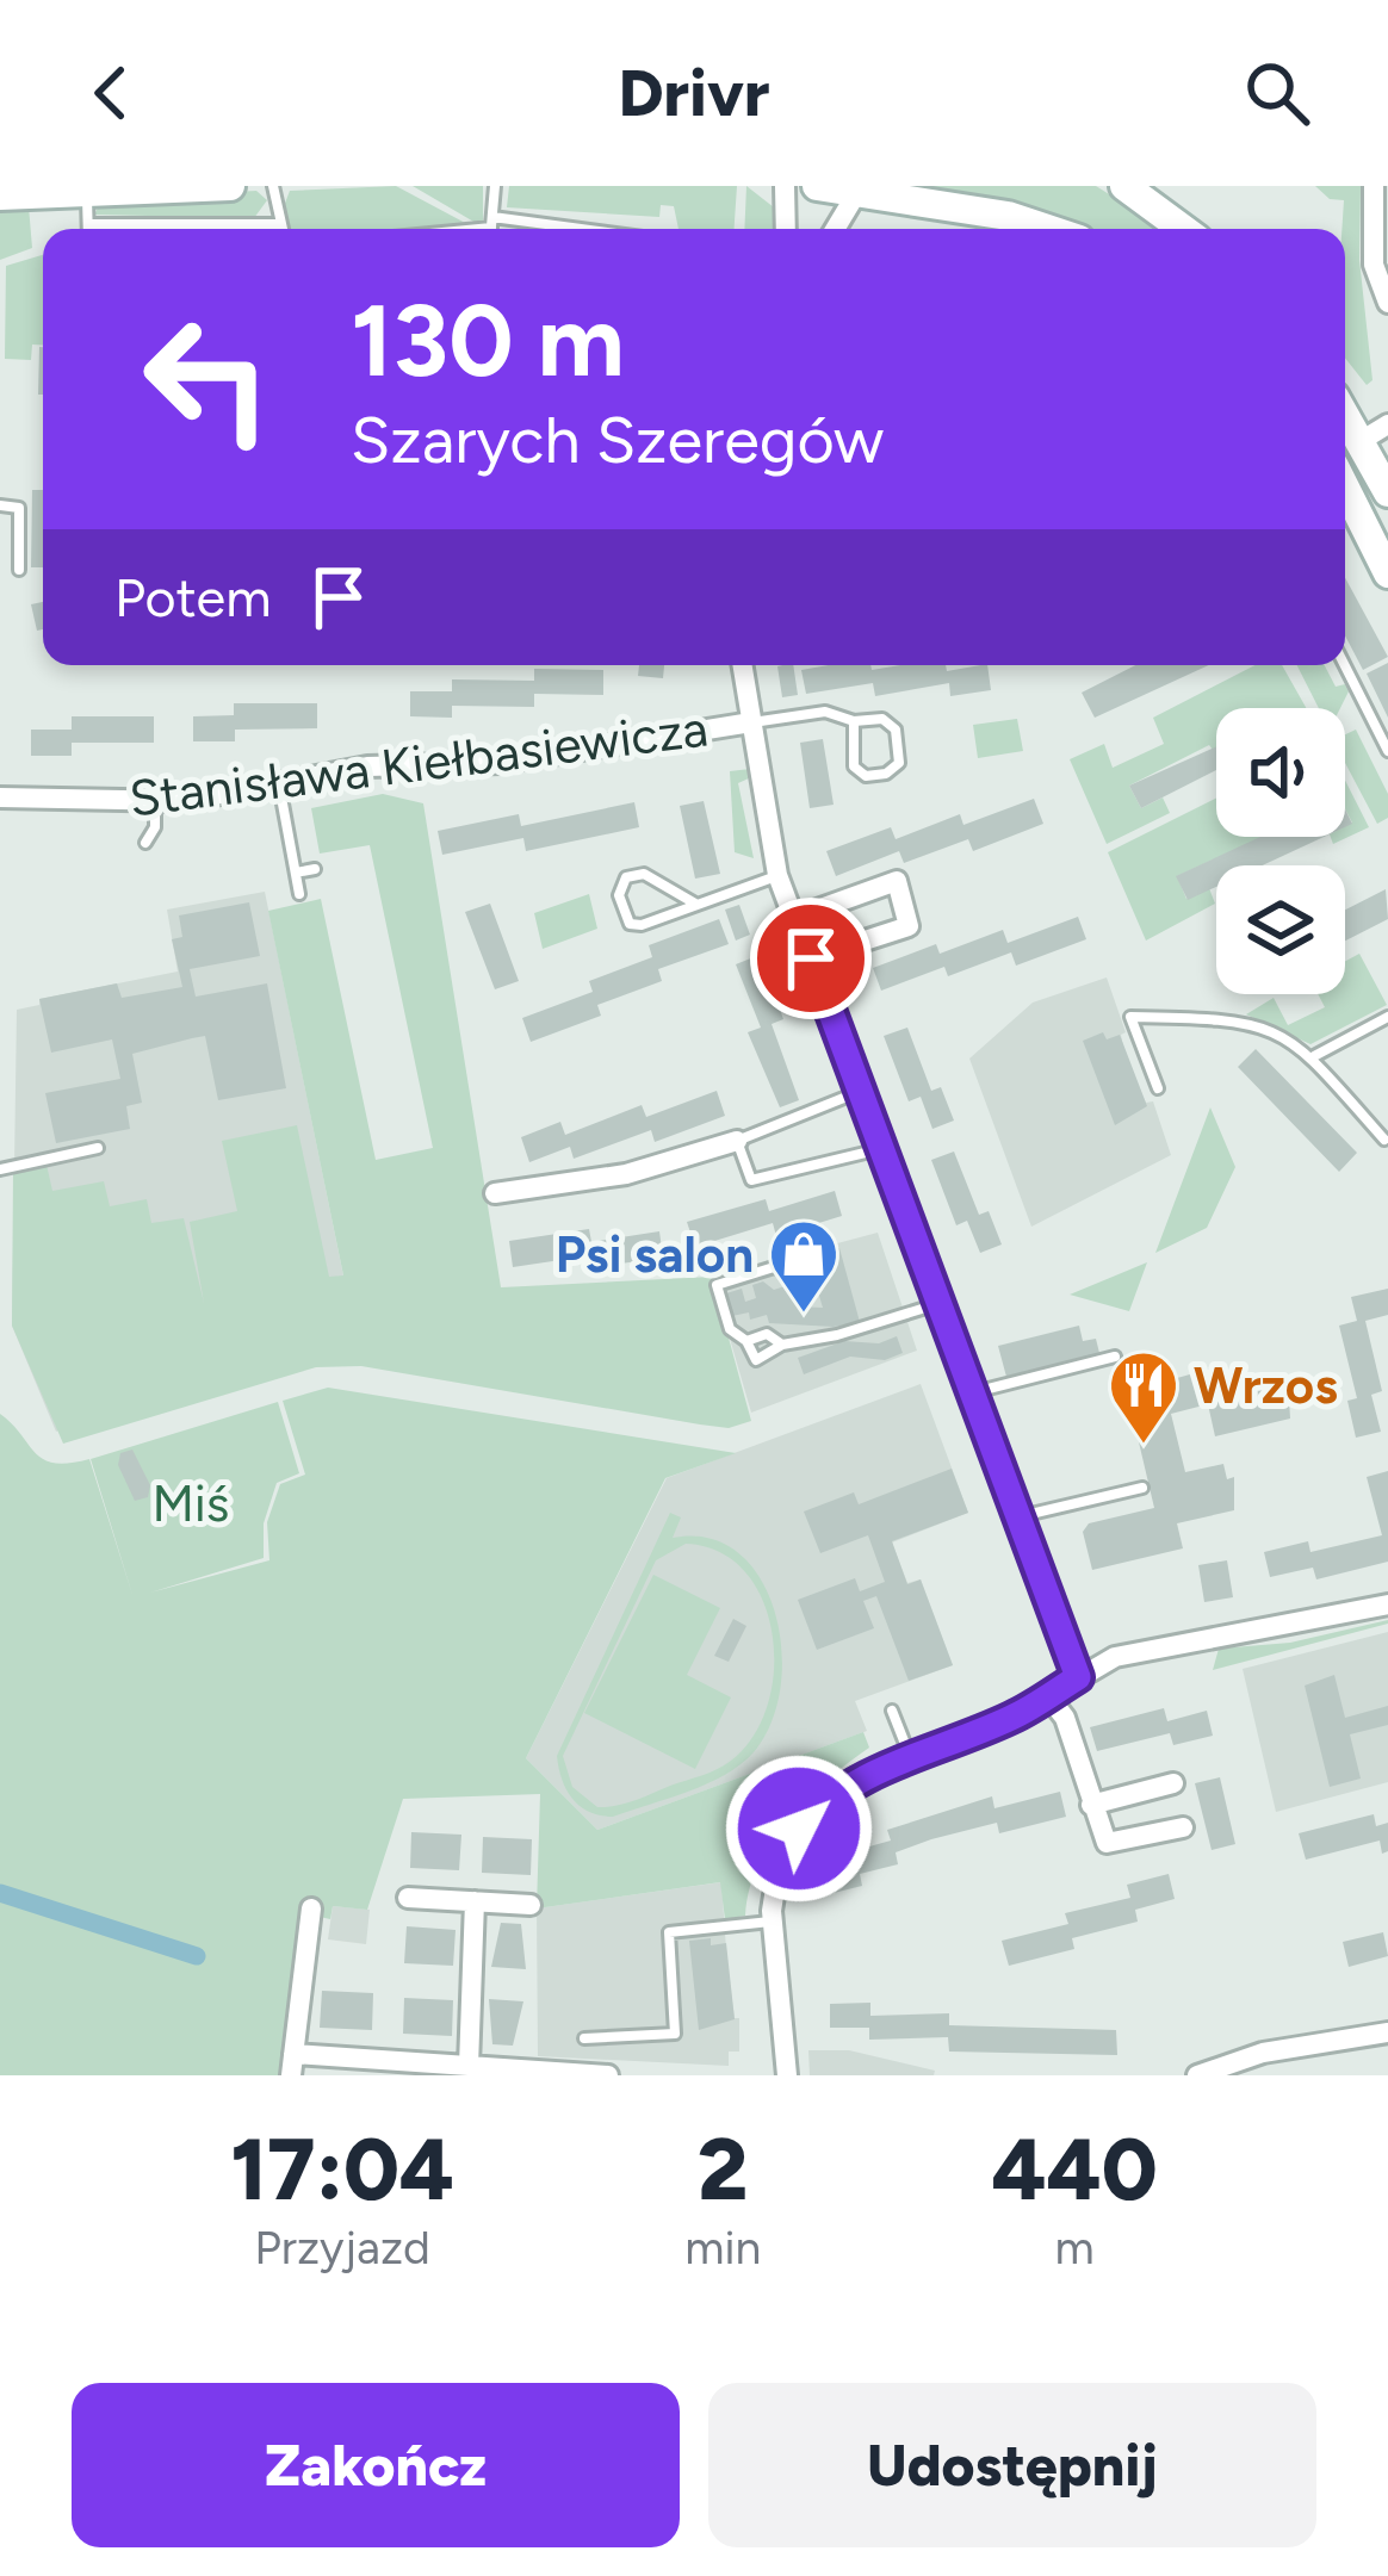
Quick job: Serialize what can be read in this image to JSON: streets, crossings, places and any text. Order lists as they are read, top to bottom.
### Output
{
  "streets": {
    "street": ["Stanisława Kiełbasiewicza"]
  },
  "parks": ["Miś"],
  "places": {
    "shop": ["Psi salon"],
    "restaurant": ["Wrzos"]
  },
  "page": {
    "header": "Drivr",
    "turn": ["130 m", "Szarych Szeregów"],
    "then": "Potem",
    "eta": [
      "17:04",
      "Przyjazd",
      "2",
      "min",
      "440",
      "m"
    ],
    "buttons": ["Zakończ", "Udostępnij"]
  }
}
